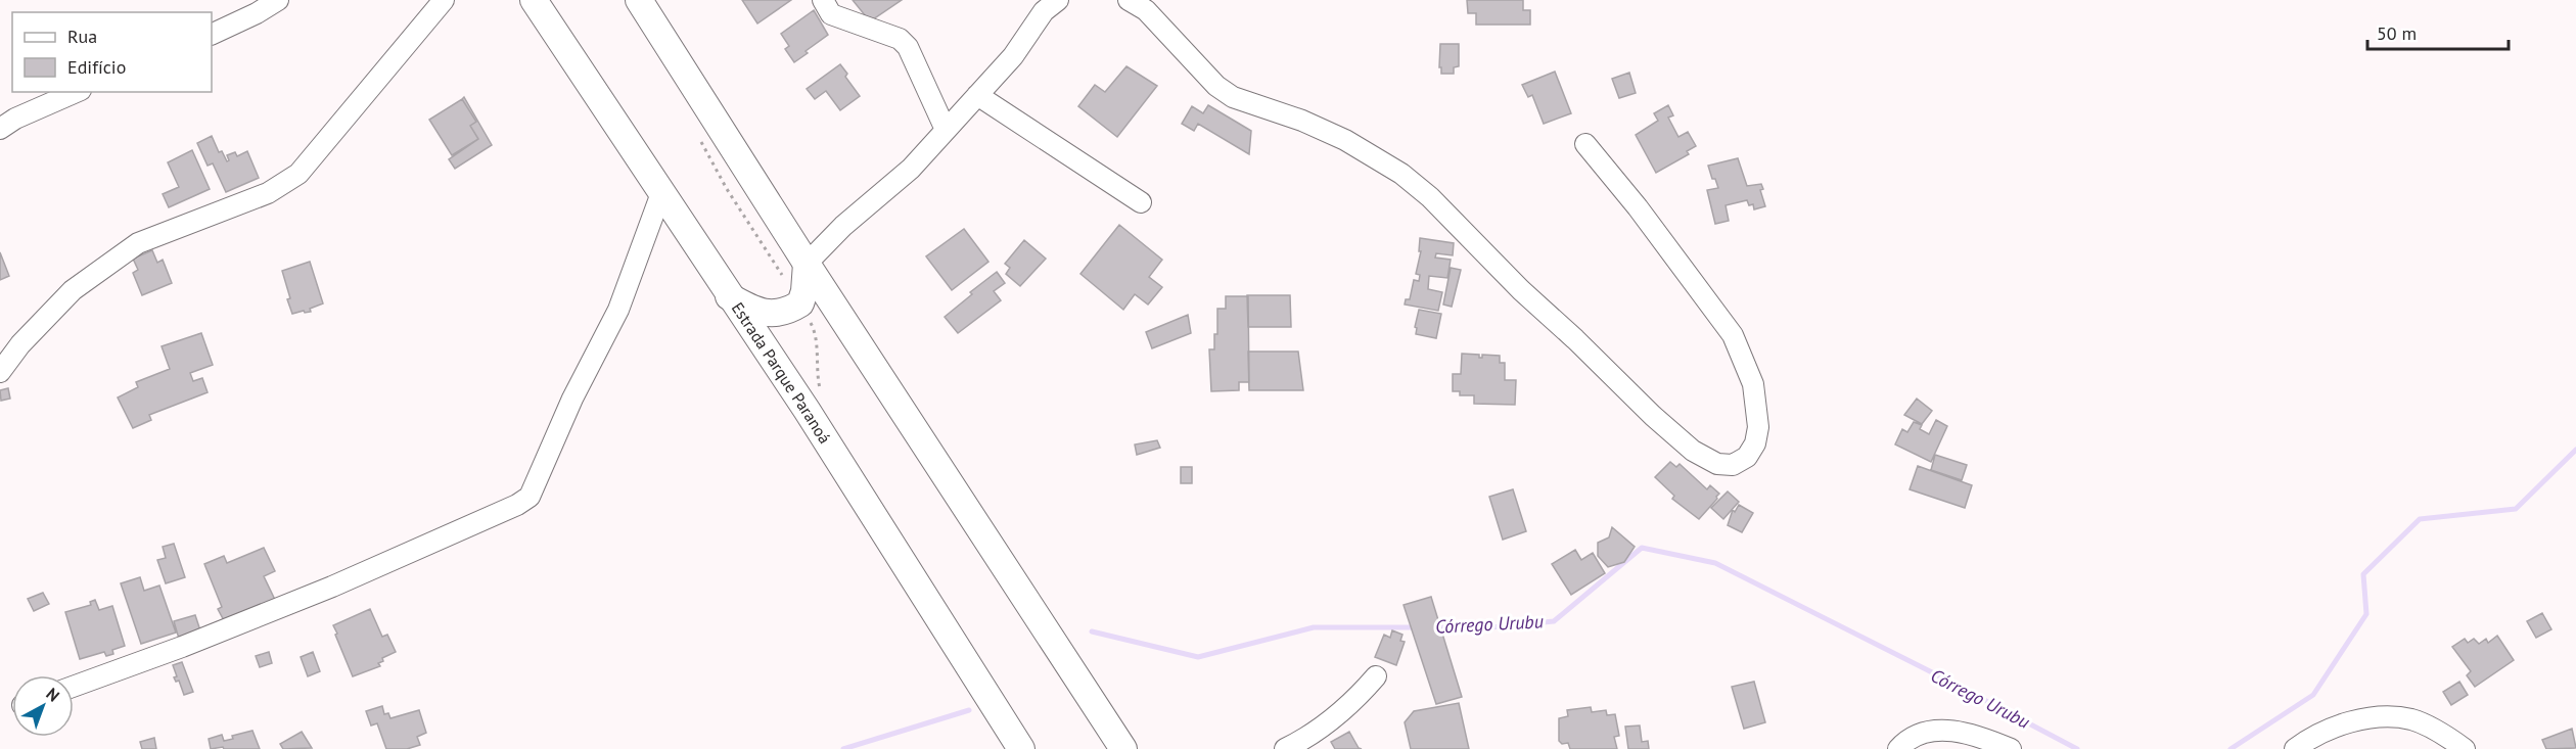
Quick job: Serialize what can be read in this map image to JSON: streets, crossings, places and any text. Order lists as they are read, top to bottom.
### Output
{
  "streets": {
    "main road": ["Estrada Parque Paranoá"]
  },
  "water": ["Córrego Urubu"],
  "legend": ["Rua", "Edifício"],
  "scale_bar": "50 m",
  "north": "top right"
}
